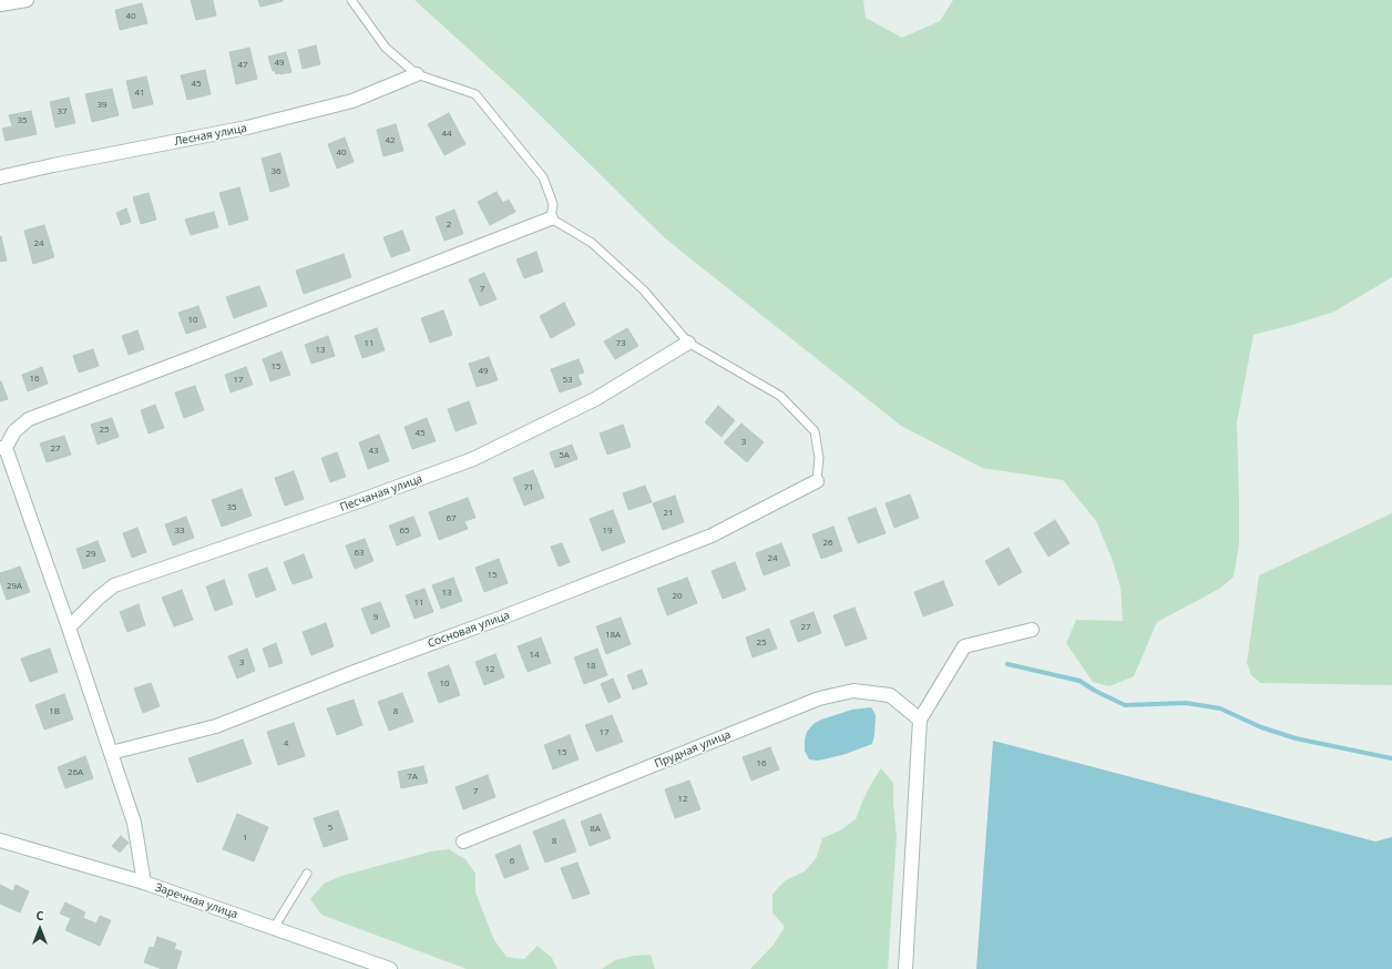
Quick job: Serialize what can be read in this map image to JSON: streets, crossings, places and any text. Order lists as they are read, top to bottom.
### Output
{
  "streets": {
    "street": [
      "Лесная улица",
      "Песчаная улица",
      "Сосновая улица",
      "Прудная улица",
      "Заречная улица"
    ]
  },
  "house_numbers": [
    "40",
    "49",
    "47",
    "45",
    "41",
    "39",
    "37",
    "35",
    "44",
    "42",
    "40",
    "36",
    "2",
    "24",
    "7",
    "10",
    "11",
    "73",
    "13",
    "15",
    "49",
    "16",
    "17",
    "53",
    "25",
    "45",
    "3",
    "27",
    "43",
    "5А",
    "71",
    "35",
    "21",
    "67",
    "33",
    "65",
    "19",
    "26",
    "63",
    "29",
    "24",
    "15",
    "29А",
    "13",
    "20",
    "11",
    "9",
    "27",
    "18А",
    "25",
    "14",
    "3",
    "18",
    "12",
    "10",
    "1В",
    "8",
    "17",
    "4",
    "15",
    "16",
    "26А",
    "7А",
    "7",
    "12",
    "5",
    "8А",
    "1",
    "8",
    "6"
  ],
  "north": "top"
}
